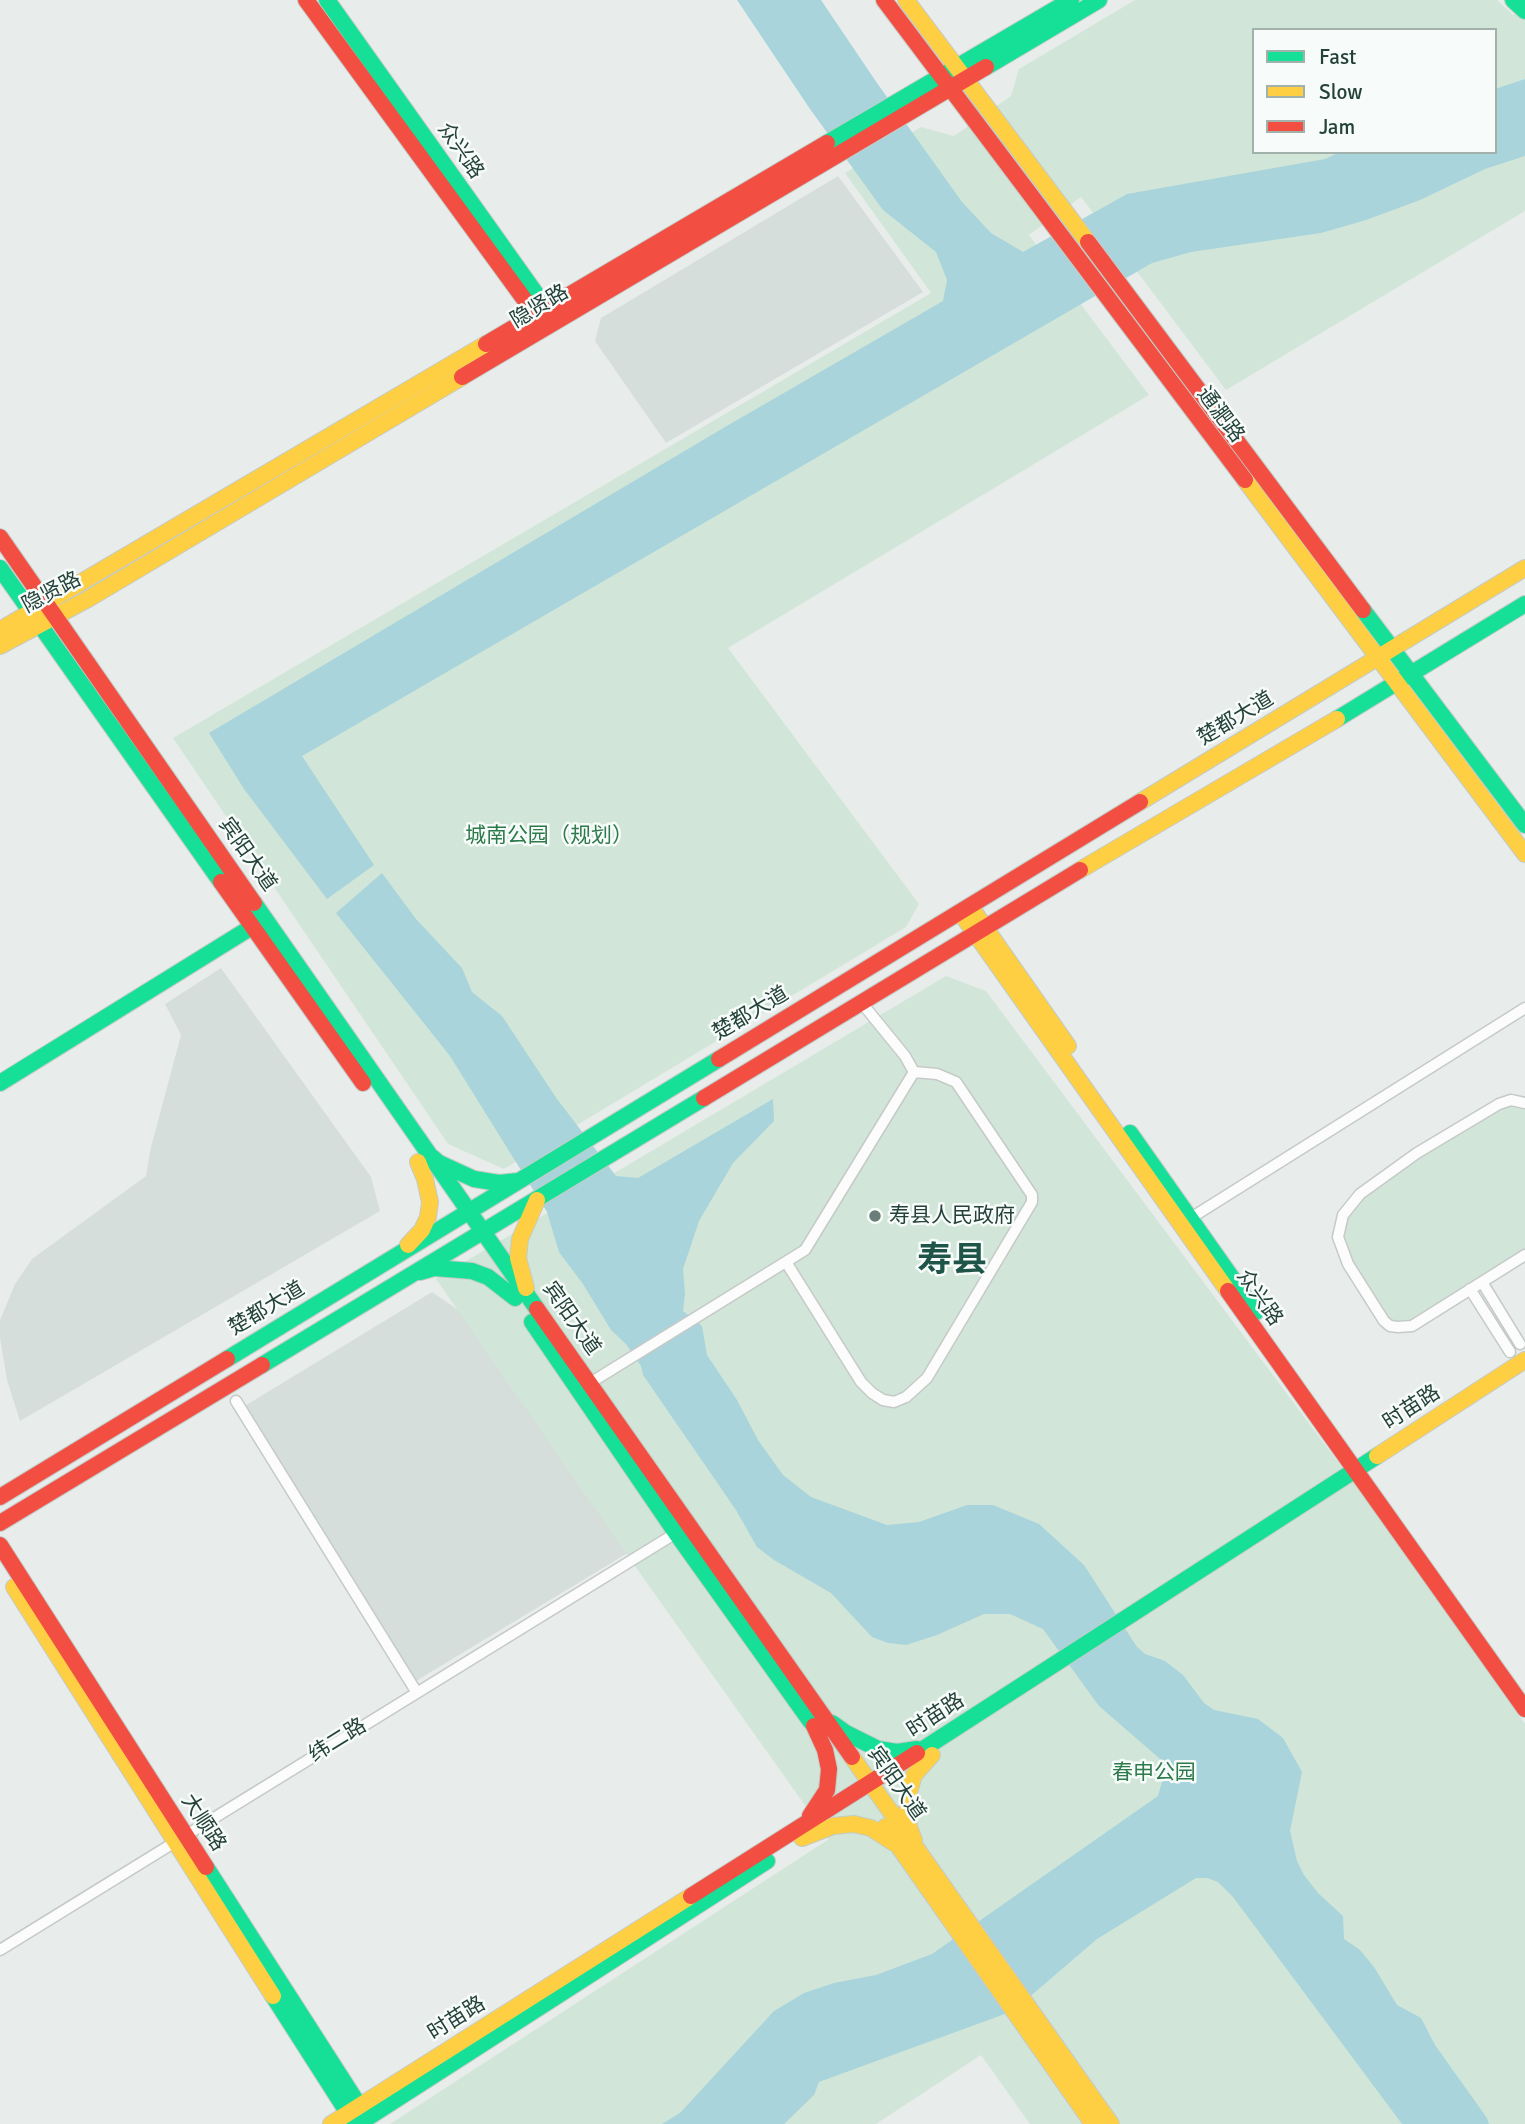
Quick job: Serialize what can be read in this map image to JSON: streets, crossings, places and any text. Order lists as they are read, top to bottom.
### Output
{
  "streets": {
    "main road": [
      "众兴路",
      "隐贤路",
      "通淝路",
      "楚都大道",
      "宾阳大道",
      "时苗路",
      "大顺路"
    ],
    "street": ["纬二路"]
  },
  "crossings": [
    ["众兴路", "隐贤路"],
    ["众兴路", "楚都大道"],
    ["众兴路", "时苗路"],
    ["隐贤路", "通淝路"],
    ["隐贤路", "宾阳大道"],
    ["通淝路", "楚都大道"],
    ["楚都大道", "宾阳大道"],
    ["宾阳大道", "时苗路"],
    ["宾阳大道", "纬二路"],
    ["时苗路", "大顺路"],
    ["纬二路", "大顺路"]
  ],
  "districts": ["寿县"],
  "parks": ["城南公园（规划）", "春申公园"],
  "places": ["寿县人民政府"],
  "legend": ["Fast", "Slow", "Jam"]
}
